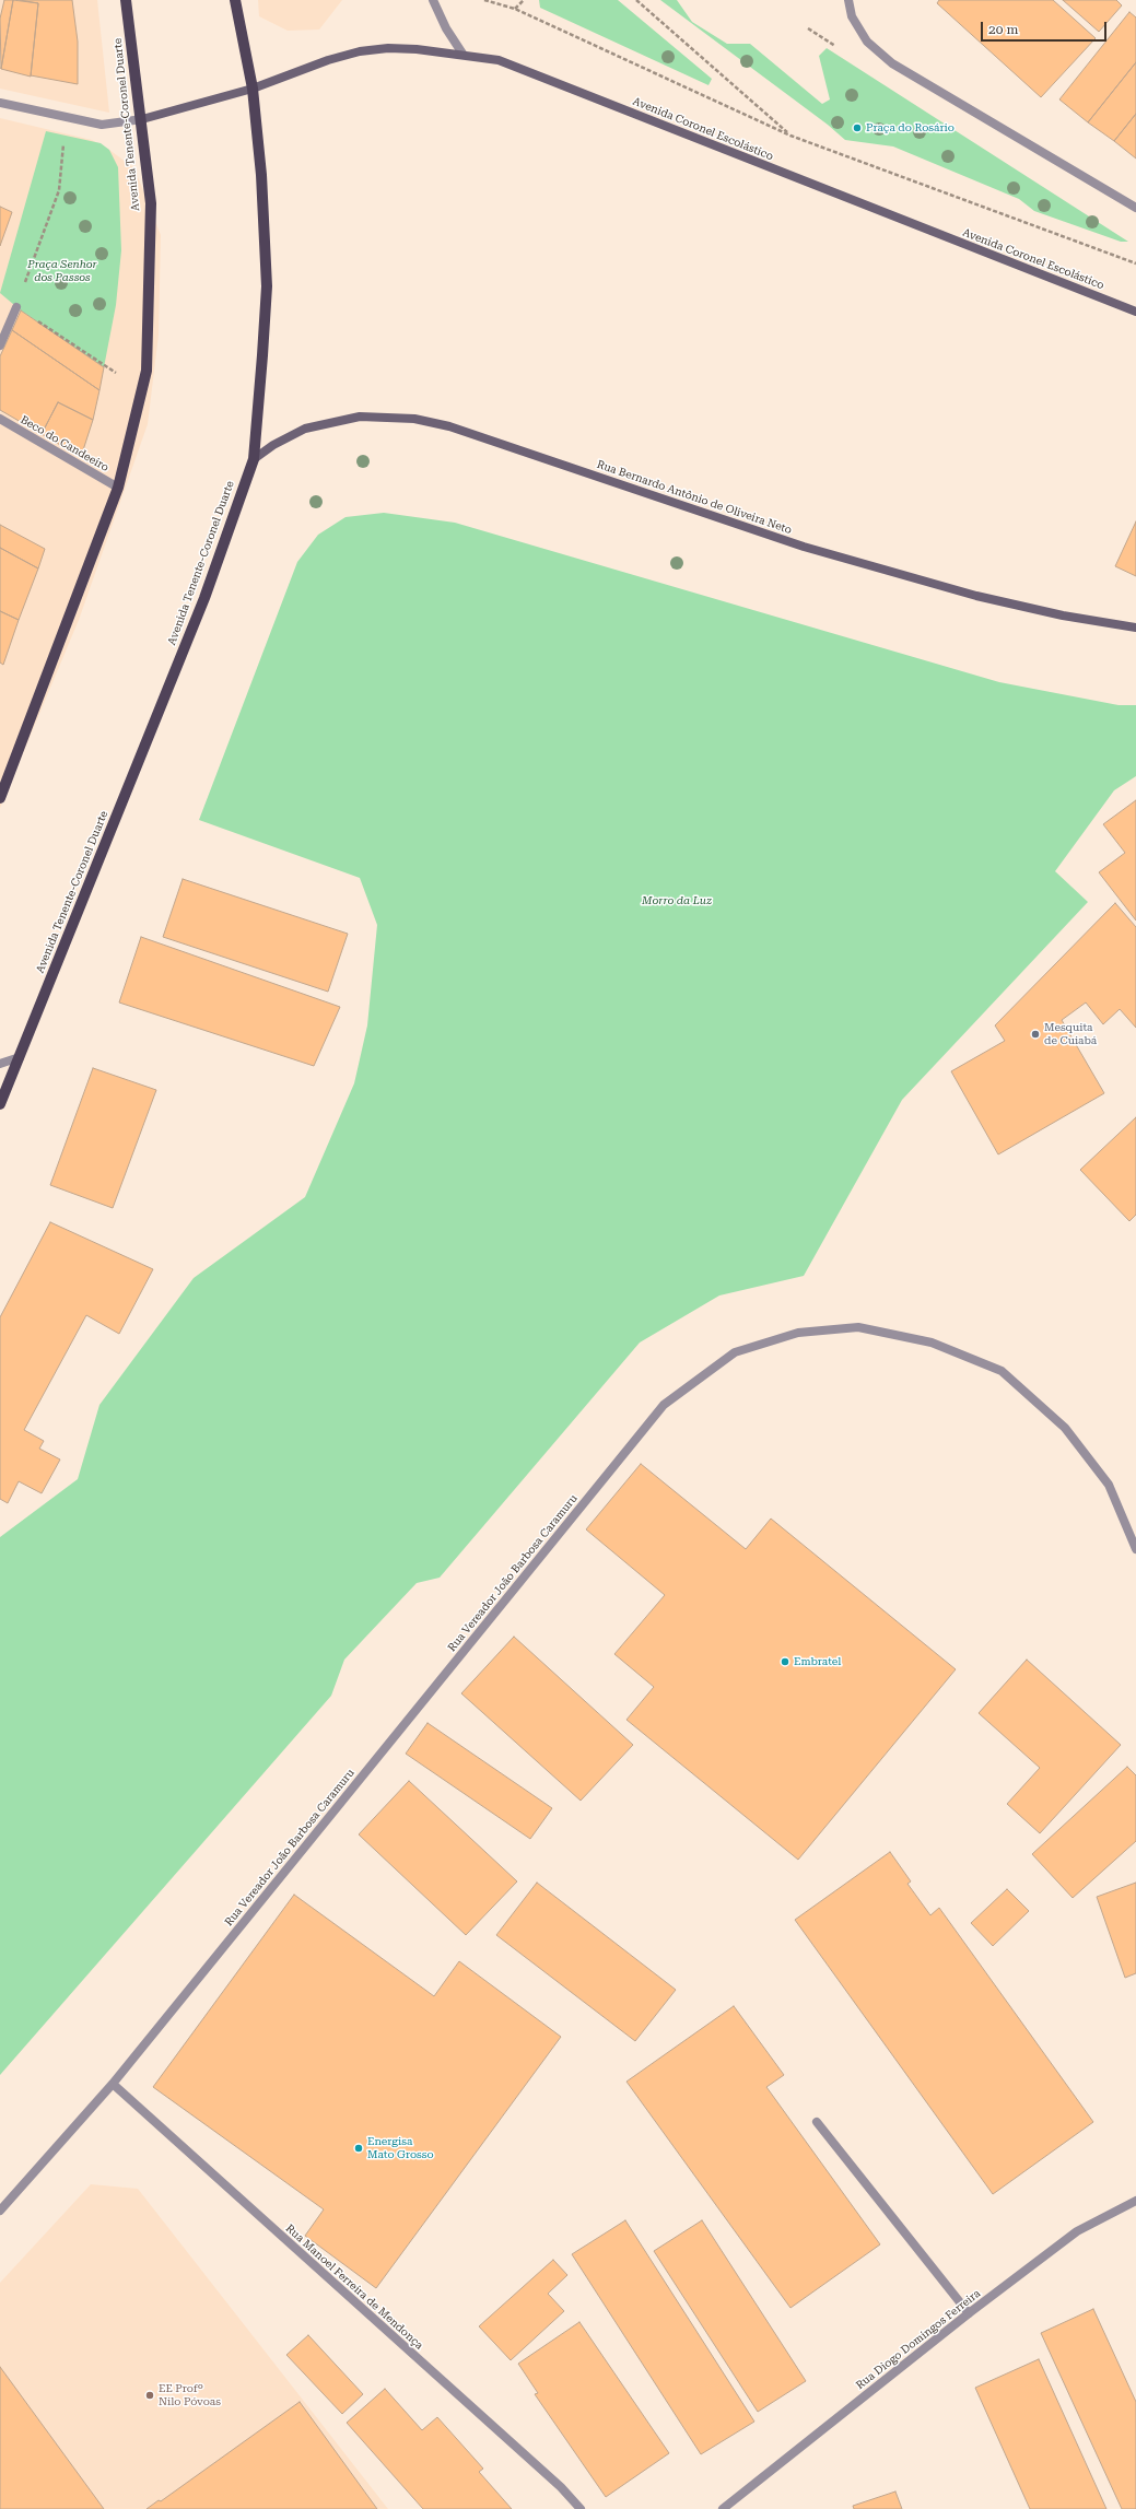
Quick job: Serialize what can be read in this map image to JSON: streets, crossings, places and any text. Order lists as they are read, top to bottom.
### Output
{
  "streets": {
    "main road": ["Avenida Tenente-Coronel Duarte", "Avenida Coronel Escolástico", "Rua Bernardo Antônio de Oliveira Neto"],
    "street": [
      "Beco do Candeeiro",
      "Rua Vereador João Barbosa Caramuru",
      "Rua Manoel Ferreira de Mendonça",
      "Rua Diogo Domingos Ferreira"
    ]
  },
  "crossings": [
    ["Avenida Tenente-Coronel Duarte", "Avenida Coronel Escolástico"],
    ["Avenida Tenente-Coronel Duarte", "Beco do Candeeiro"],
    ["Avenida Tenente-Coronel Duarte", "Rua Bernardo Antônio de Oliveira Neto"],
    ["Rua Vereador João Barbosa Caramuru", "Rua Manoel Ferreira de Mendonça"]
  ],
  "parks": ["Praça Senhor dos Passos", "Morro da Luz"],
  "places": [
    "Praça do Rosário",
    "Mesquita de Cuiabá",
    "Embratel",
    "Energisa Mato Grosso",
    "EE Profº Nilo Póvoas"
  ],
  "scale_bar": "20 m"
}
